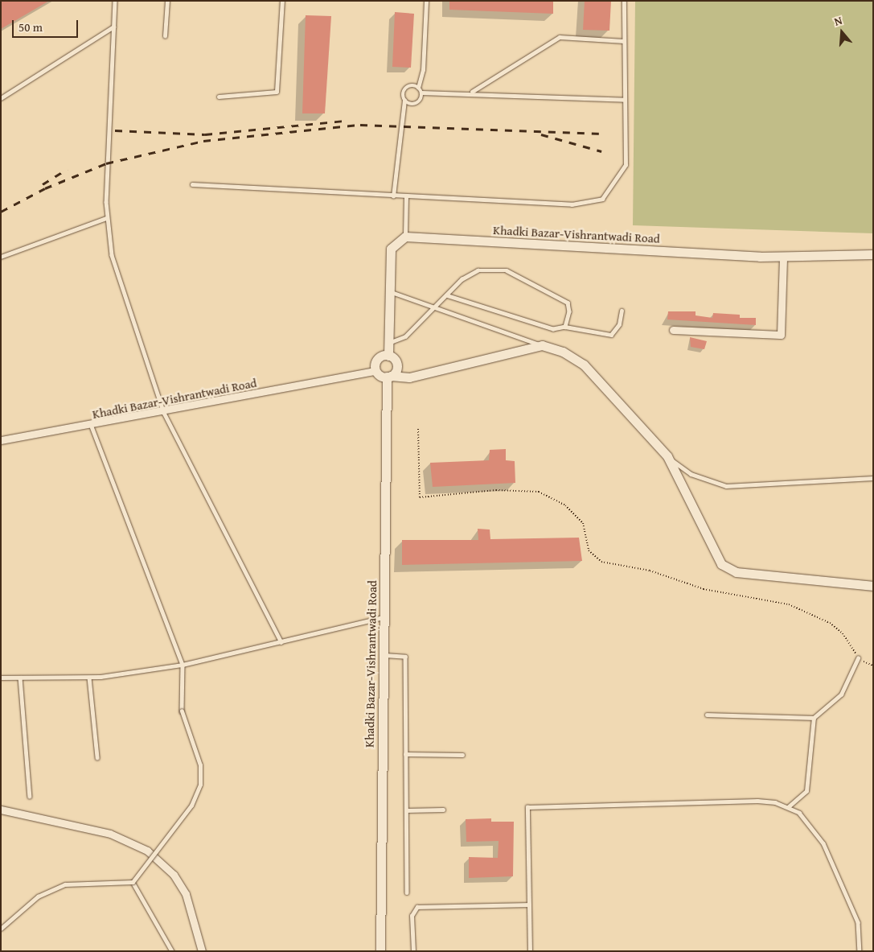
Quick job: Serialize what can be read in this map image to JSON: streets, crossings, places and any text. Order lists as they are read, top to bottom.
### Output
{
  "streets": {
    "street": ["Khadki Bazar-Vishrantwadi Road"]
  },
  "scale_bar": "50 m",
  "north": "top"
}
